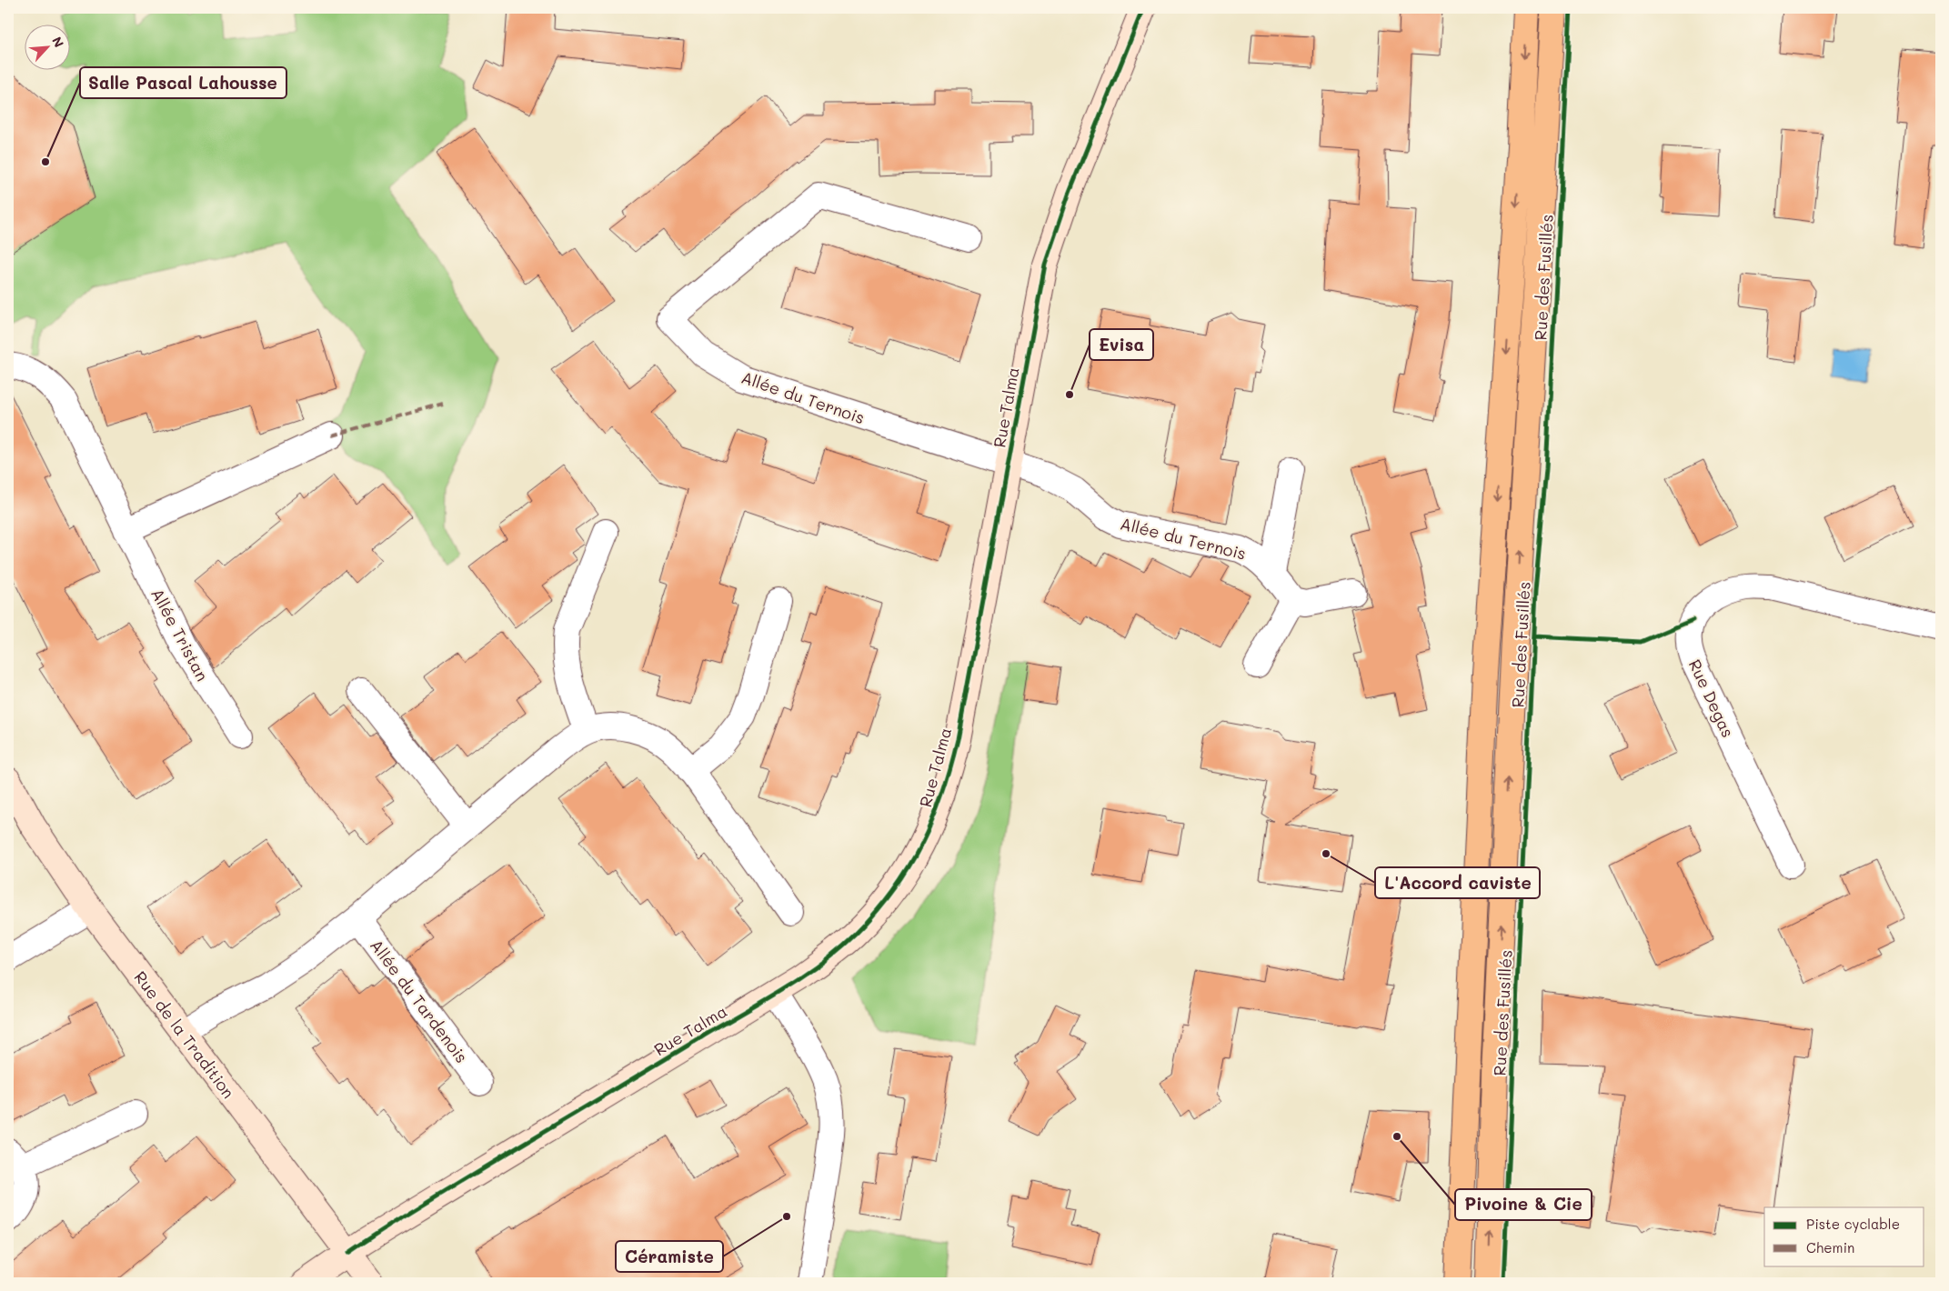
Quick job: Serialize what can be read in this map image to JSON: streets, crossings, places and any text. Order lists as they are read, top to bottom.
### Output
{
  "streets": {
    "main road": ["Rue des Fusillés"],
    "street": [
      "Allée du Ternois",
      "Rue Talma",
      "Allée Tristan",
      "Rue Degas",
      "Allée du Tardenois",
      "Rue de la Tradition"
    ]
  },
  "crossings": [
    ["Allée du Ternois", "Rue Talma"],
    ["Rue Talma", "Rue de la Tradition"]
  ],
  "places": [
    "Salle Pascal Lahousse",
    "Evisa",
    "L'Accord caviste",
    "Pivoine & Cie",
    "Céramiste"
  ],
  "legend": ["Piste cyclable", "Chemin"],
  "north": "top right"
}
